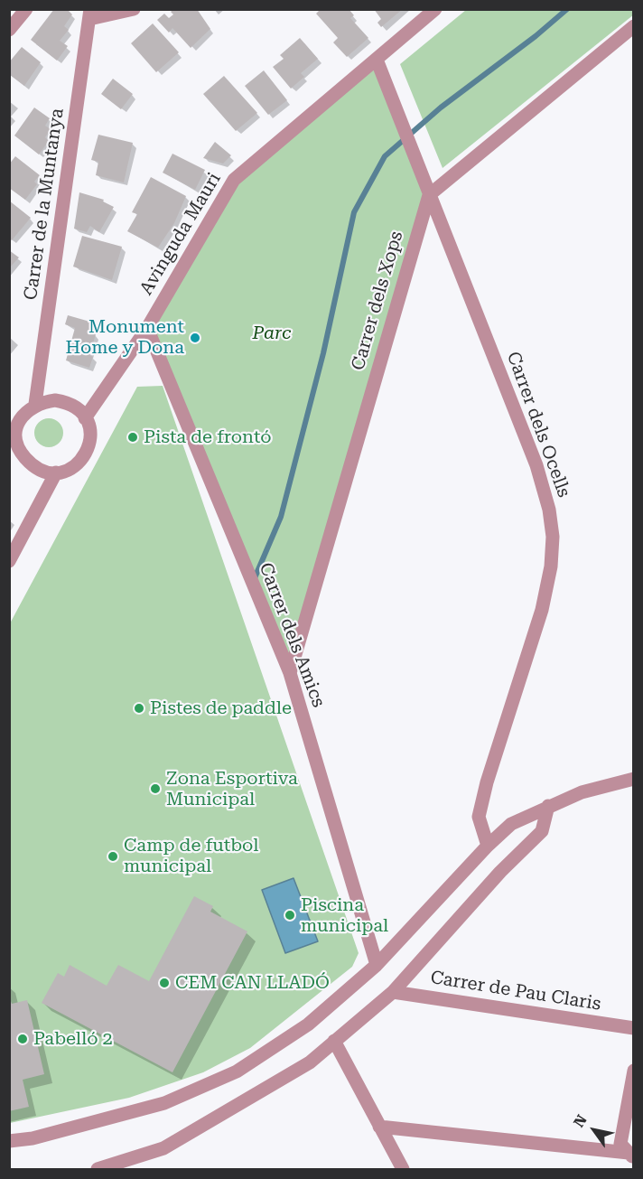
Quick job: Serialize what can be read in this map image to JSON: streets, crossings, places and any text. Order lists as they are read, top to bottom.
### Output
{
  "streets": {
    "street": [
      "Carrer de la Muntanya",
      "Avinguda Mauri",
      "Carrer dels Xops",
      "Carrer dels Ocells",
      "Carrer dels Amics",
      "Carrer de Pau Claris"
    ]
  },
  "crossings": [
    ["Carrer de la Muntanya", "Avinguda Mauri"],
    ["Avinguda Mauri", "Carrer dels Ocells"],
    ["Avinguda Mauri", "Carrer dels Amics"],
    ["Carrer dels Xops", "Carrer dels Ocells"],
    ["Carrer dels Xops", "Carrer dels Amics"]
  ],
  "parks": ["Parc"],
  "places": [
    "Monument Home y Dona",
    "Pista de frontó",
    "Pistes de paddle",
    "Zona Esportiva Municipal",
    "Camp de futbol municipal",
    "Piscina municipal",
    "CEM CAN LLADÓ",
    "Pabelló 2"
  ],
  "north": "top left"
}
